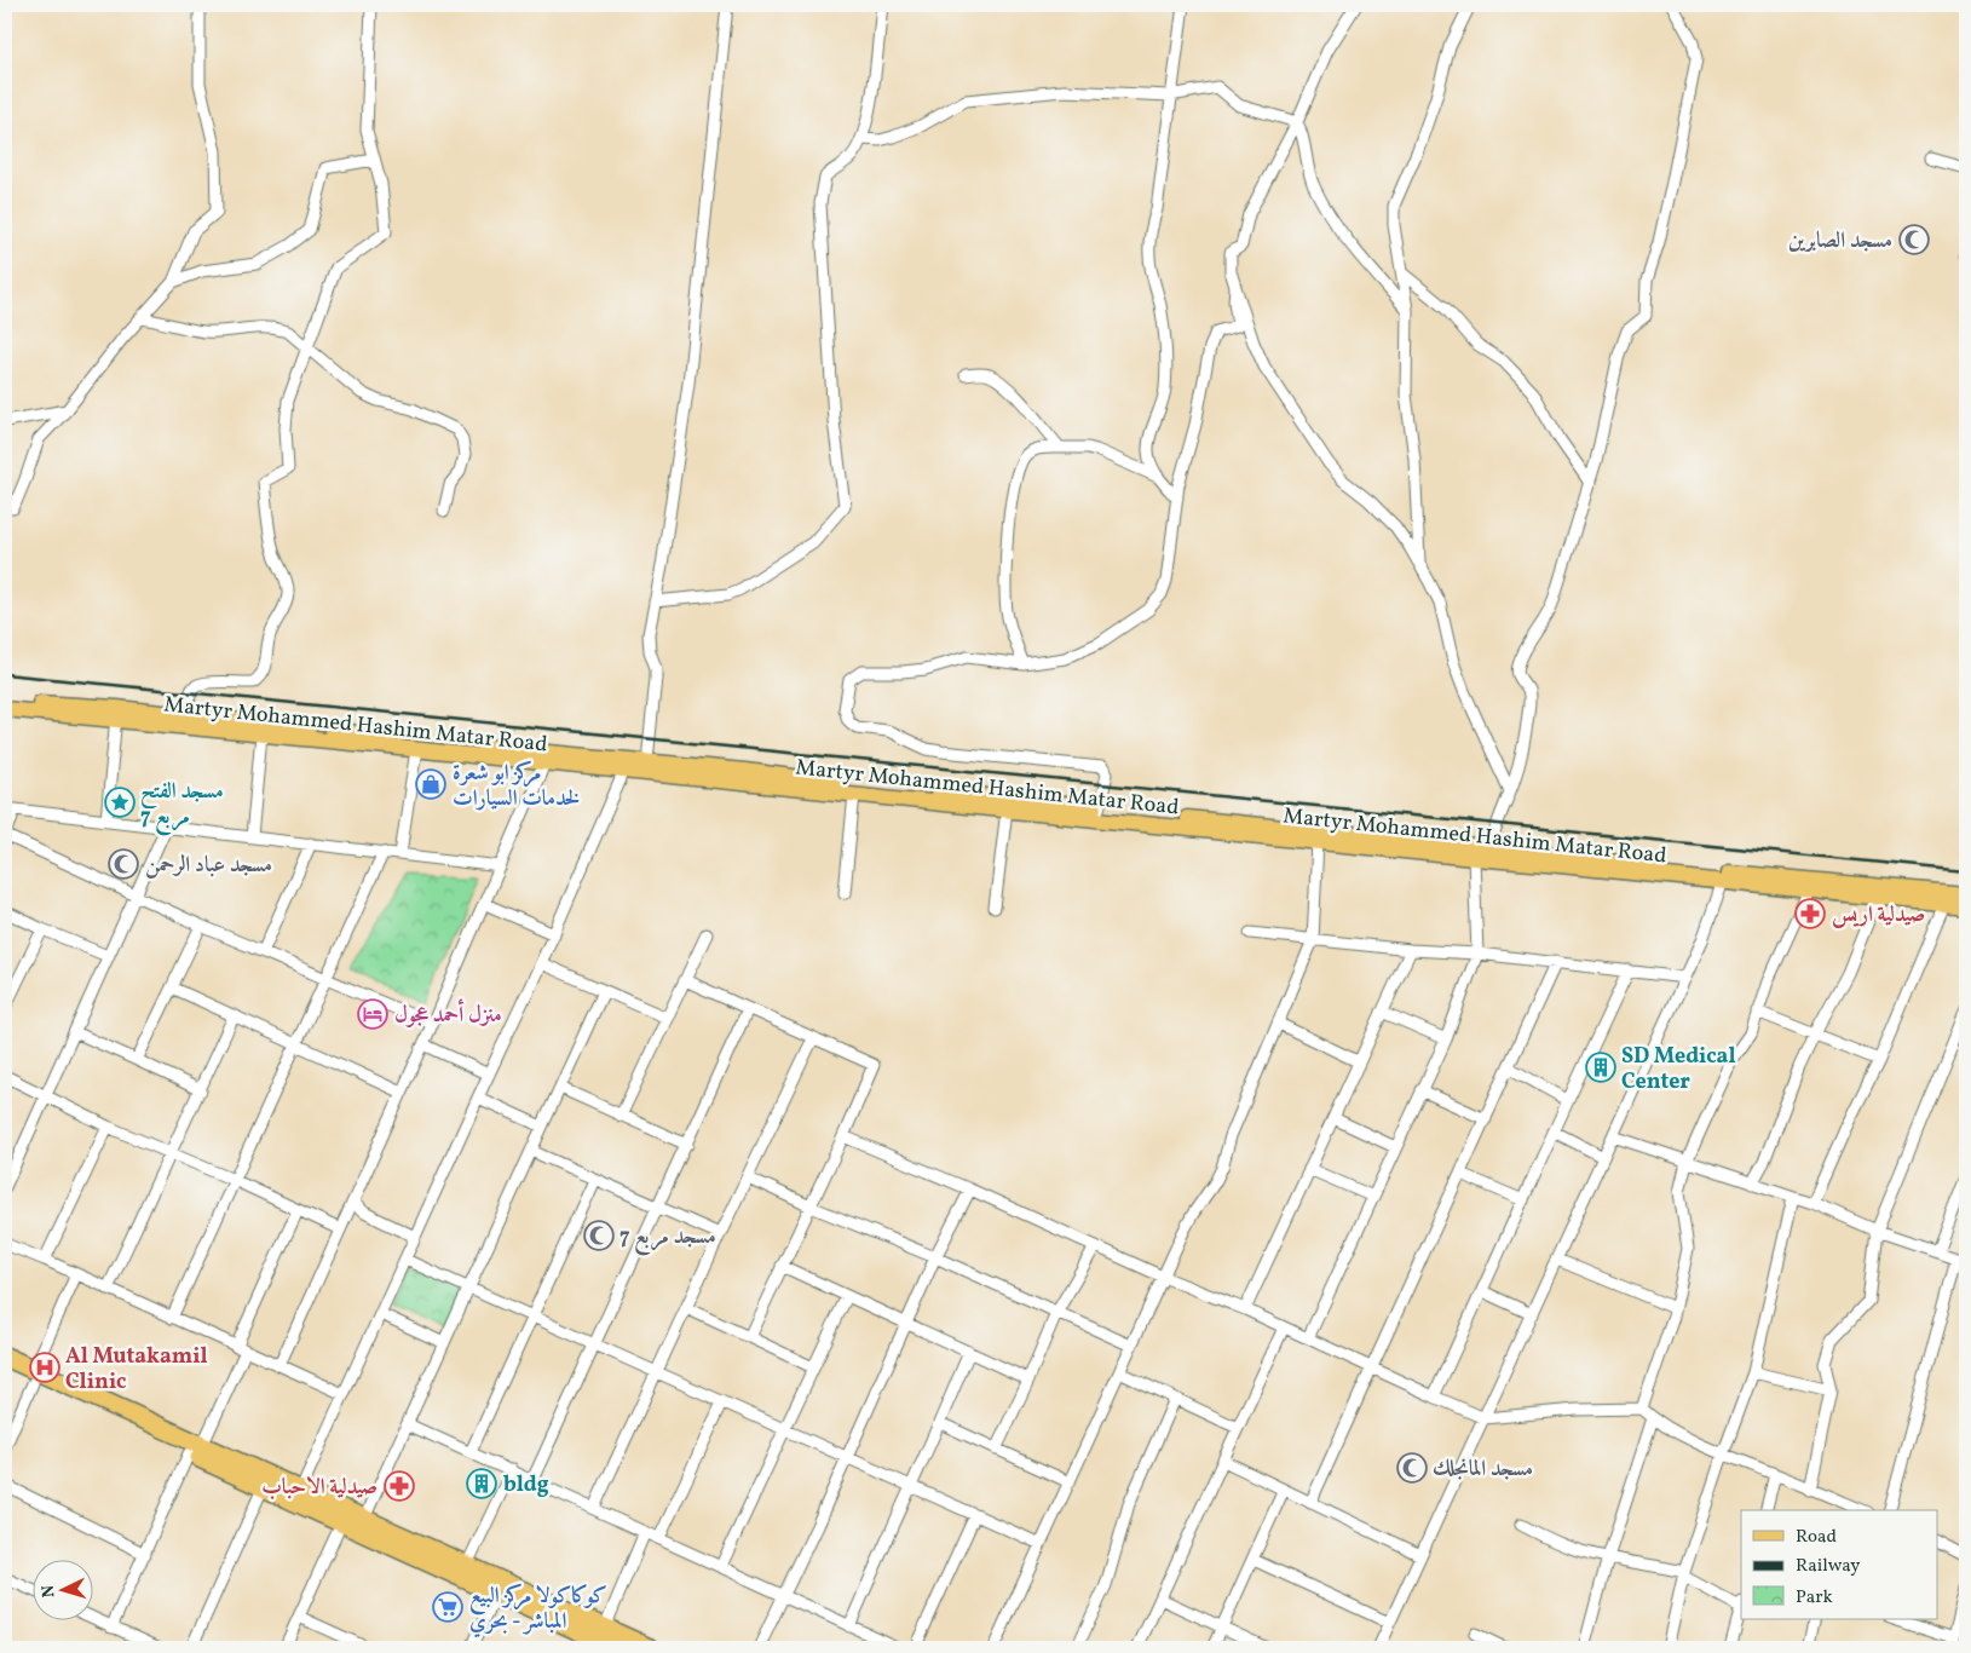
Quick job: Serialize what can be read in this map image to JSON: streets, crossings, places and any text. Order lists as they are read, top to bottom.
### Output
{
  "streets": {
    "main road": ["Martyr Mohammed Hashim Matar Road"]
  },
  "places": {
    "mosque": [
      "مسجد الصابرين",
      "مسجد عباد الرحمن",
      "مسجد مربع 7",
      "مسجد المانجلك"
    ],
    "shop": ["مركز ابو شعرة لخدمات السيارات"],
    "place": ["مسجد الفتح مربع 7"],
    "pharmacy": ["صيدلية اريس", "صيدلية الاحباب"],
    "hotel": ["منزل أحمد عجول"],
    "building": ["SD Medical Center", "bldg"],
    "hospital": ["Al Mutakamil Clinic"],
    "supermarket": ["كوكاكولا مركز البيع المباشر - بحري"]
  },
  "legend": ["Road", "Railway", "Park"],
  "north": "left"
}
